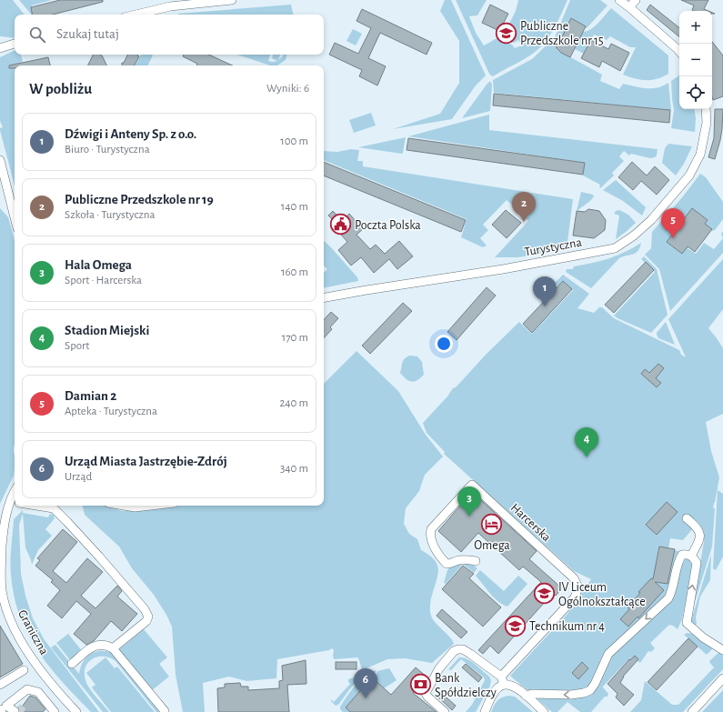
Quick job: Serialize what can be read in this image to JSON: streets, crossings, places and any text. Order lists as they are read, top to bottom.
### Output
{
  "streets": {
    "street": ["Turystyczna", "Harcerska", "Graniczna"]
  },
  "places": {
    "school or university": ["Publiczne Przedszkole nr 15", "IV Liceum Ogólnokształcące", "Technikum nr 4"],
    "public building": ["Poczta Polska"],
    "hotel": ["Omega"],
    "bank": ["Bank Spółdzielczy"]
  },
  "page": {
    "map_buttons": ["+", "−"],
    "search": "Szukaj tutaj",
    "heading": ["W pobliżu", "Wyniki: 6"],
    "list": [
      {
        "mark": "1",
        "name": "Dźwigi i Anteny Sp. z o.o.",
        "note": "Biuro · Turystyczna",
        "value": "100 m"
      },
      {
        "mark": "2",
        "name": "Publiczne Przedszkole nr 19",
        "note": "Szkoła · Turystyczna",
        "value": "140 m"
      },
      {
        "mark": "3",
        "name": "Hala Omega",
        "note": "Sport · Harcerska",
        "value": "160 m"
      },
      {
        "mark": "4",
        "name": "Stadion Miejski",
        "note": "Sport",
        "value": "170 m"
      },
      {
        "mark": "5",
        "name": "Damian 2",
        "note": "Apteka · Turystyczna",
        "value": "240 m"
      },
      {
        "mark": "6",
        "name": "Urząd Miasta Jastrzębie-Zdrój",
        "note": "Urząd",
        "value": "340 m"
      }
    ],
    "pins": [
      "2",
      "5",
      "1",
      "4",
      "3",
      "6"
    ]
  }
}
